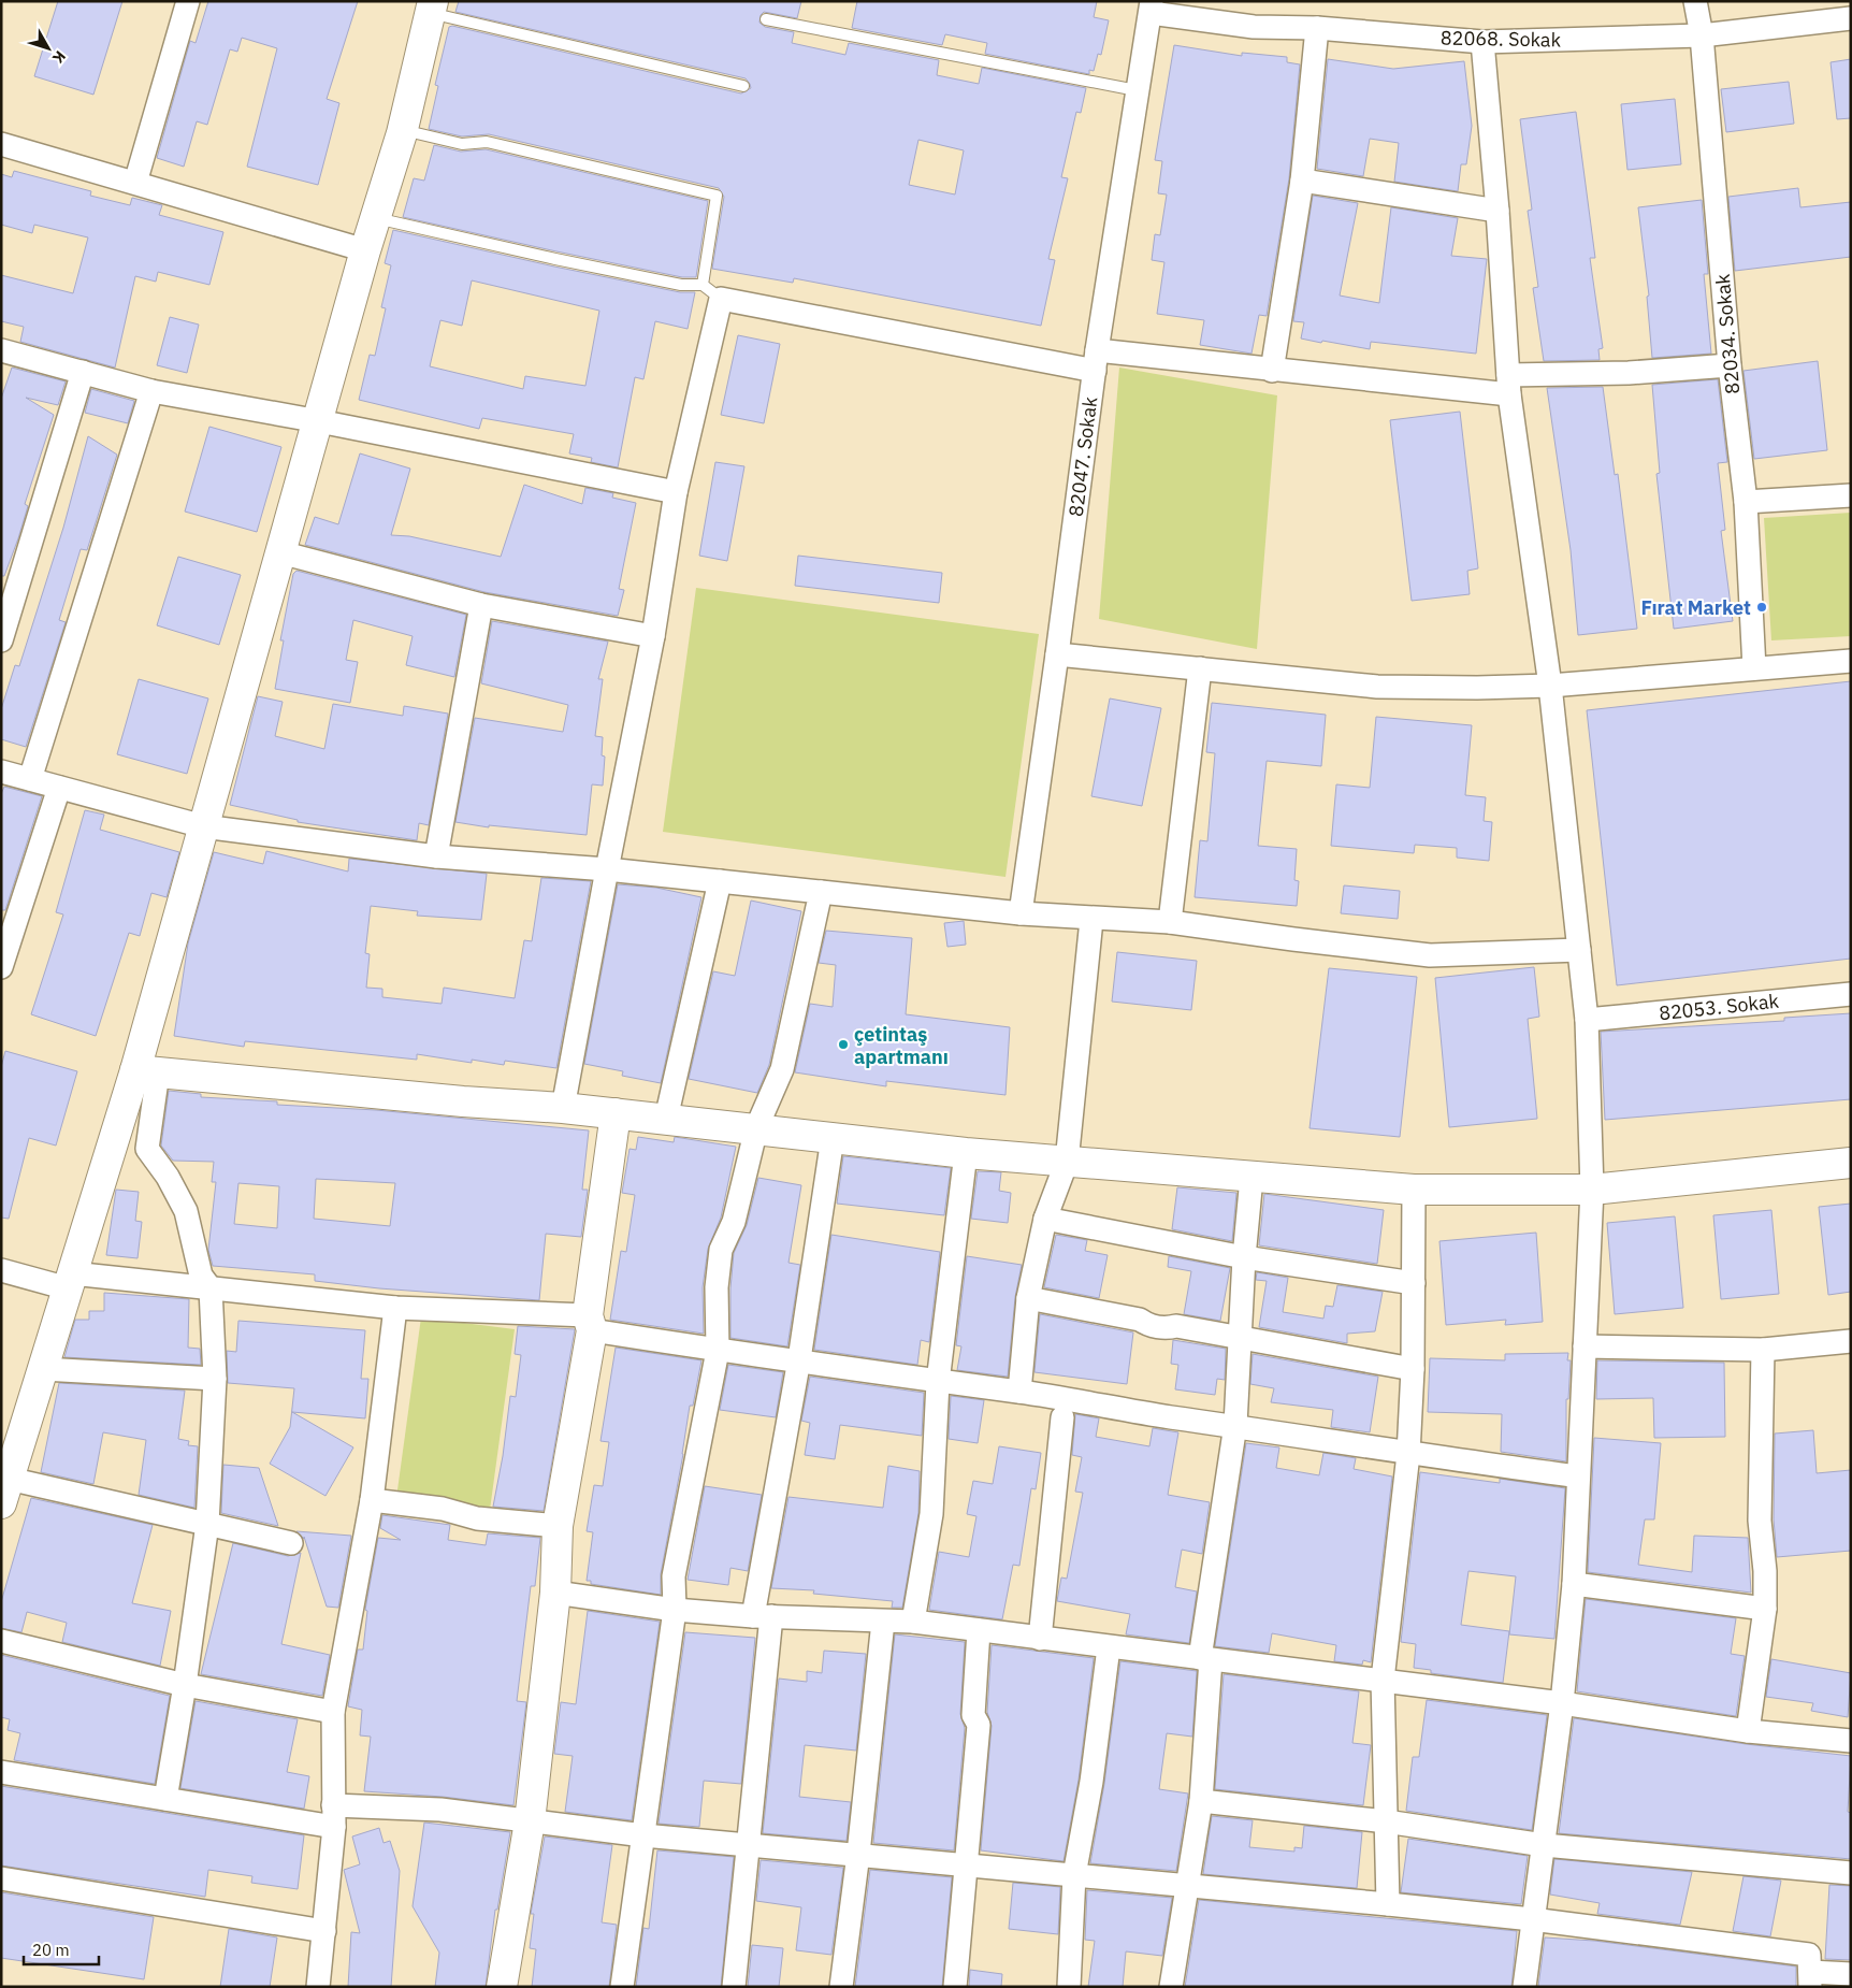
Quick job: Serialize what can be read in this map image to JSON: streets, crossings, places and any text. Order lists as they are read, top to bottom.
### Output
{
  "streets": {
    "street": [
      "82068. Sokak",
      "82034. Sokak",
      "82047. Sokak",
      "82053. Sokak"
    ]
  },
  "crossings": [
    ["82068. Sokak", "82034. Sokak"],
    ["82068. Sokak", "82047. Sokak"]
  ],
  "places": ["Fırat Market", "çetintaş apartmanı"],
  "scale_bar": "20 m",
  "north": "bottom right"
}
